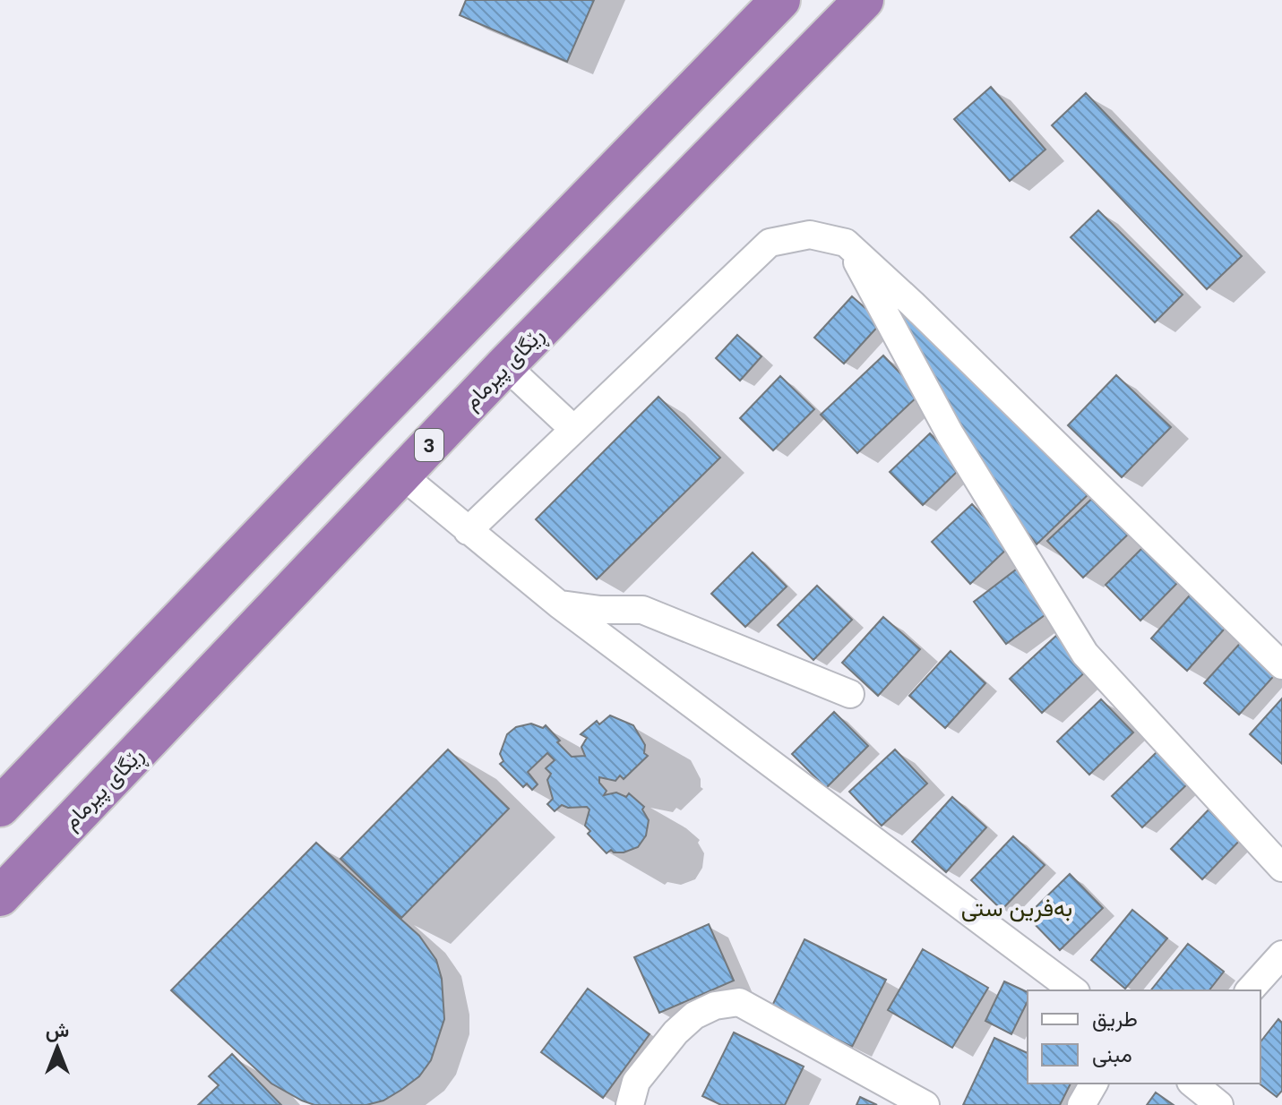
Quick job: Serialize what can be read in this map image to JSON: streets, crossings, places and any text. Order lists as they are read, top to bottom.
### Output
{
  "streets": {
    "highway": ["ڕێگای پیرمام", "3"]
  },
  "districts": ["به‌فرین ستی"],
  "legend": ["طريق", "مبنى"],
  "north": "top"
}
